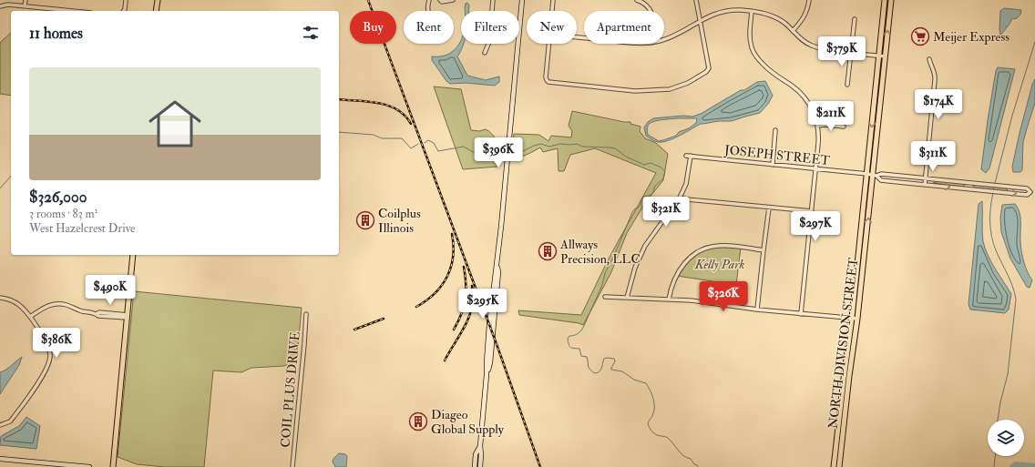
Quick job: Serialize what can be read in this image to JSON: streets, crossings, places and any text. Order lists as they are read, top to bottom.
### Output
{
  "streets": {
    "main road": ["NORTH DIVISION STREET"],
    "street": ["JOSEPH STREET", "COIL PLUS DRIVE"]
  },
  "crossings": [
    ["JOSEPH STREET", "NORTH DIVISION STREET"]
  ],
  "parks": ["Kelly Park"],
  "places": {
    "supermarket": ["Meijer Express"],
    "building": ["Coilplus Illinois", "Allways Precision, LLC", "Diageo Global Supply"]
  },
  "page": {
    "chip": [
      "Buy",
      "Rent",
      "Filters",
      "New",
      "Apartment"
    ],
    "heading": "11 homes",
    "price": [
      "$379K",
      "$174K",
      "$211K",
      "$396K",
      "$311K",
      "$321K",
      "$297K",
      "$490K",
      "$326K",
      "$295K",
      "$386K"
    ],
    "list": [
      {
        "name": "$326,000",
        "note": "3 rooms · 83 m² · West Hazelcrest Drive"
      }
    ]
  }
}
